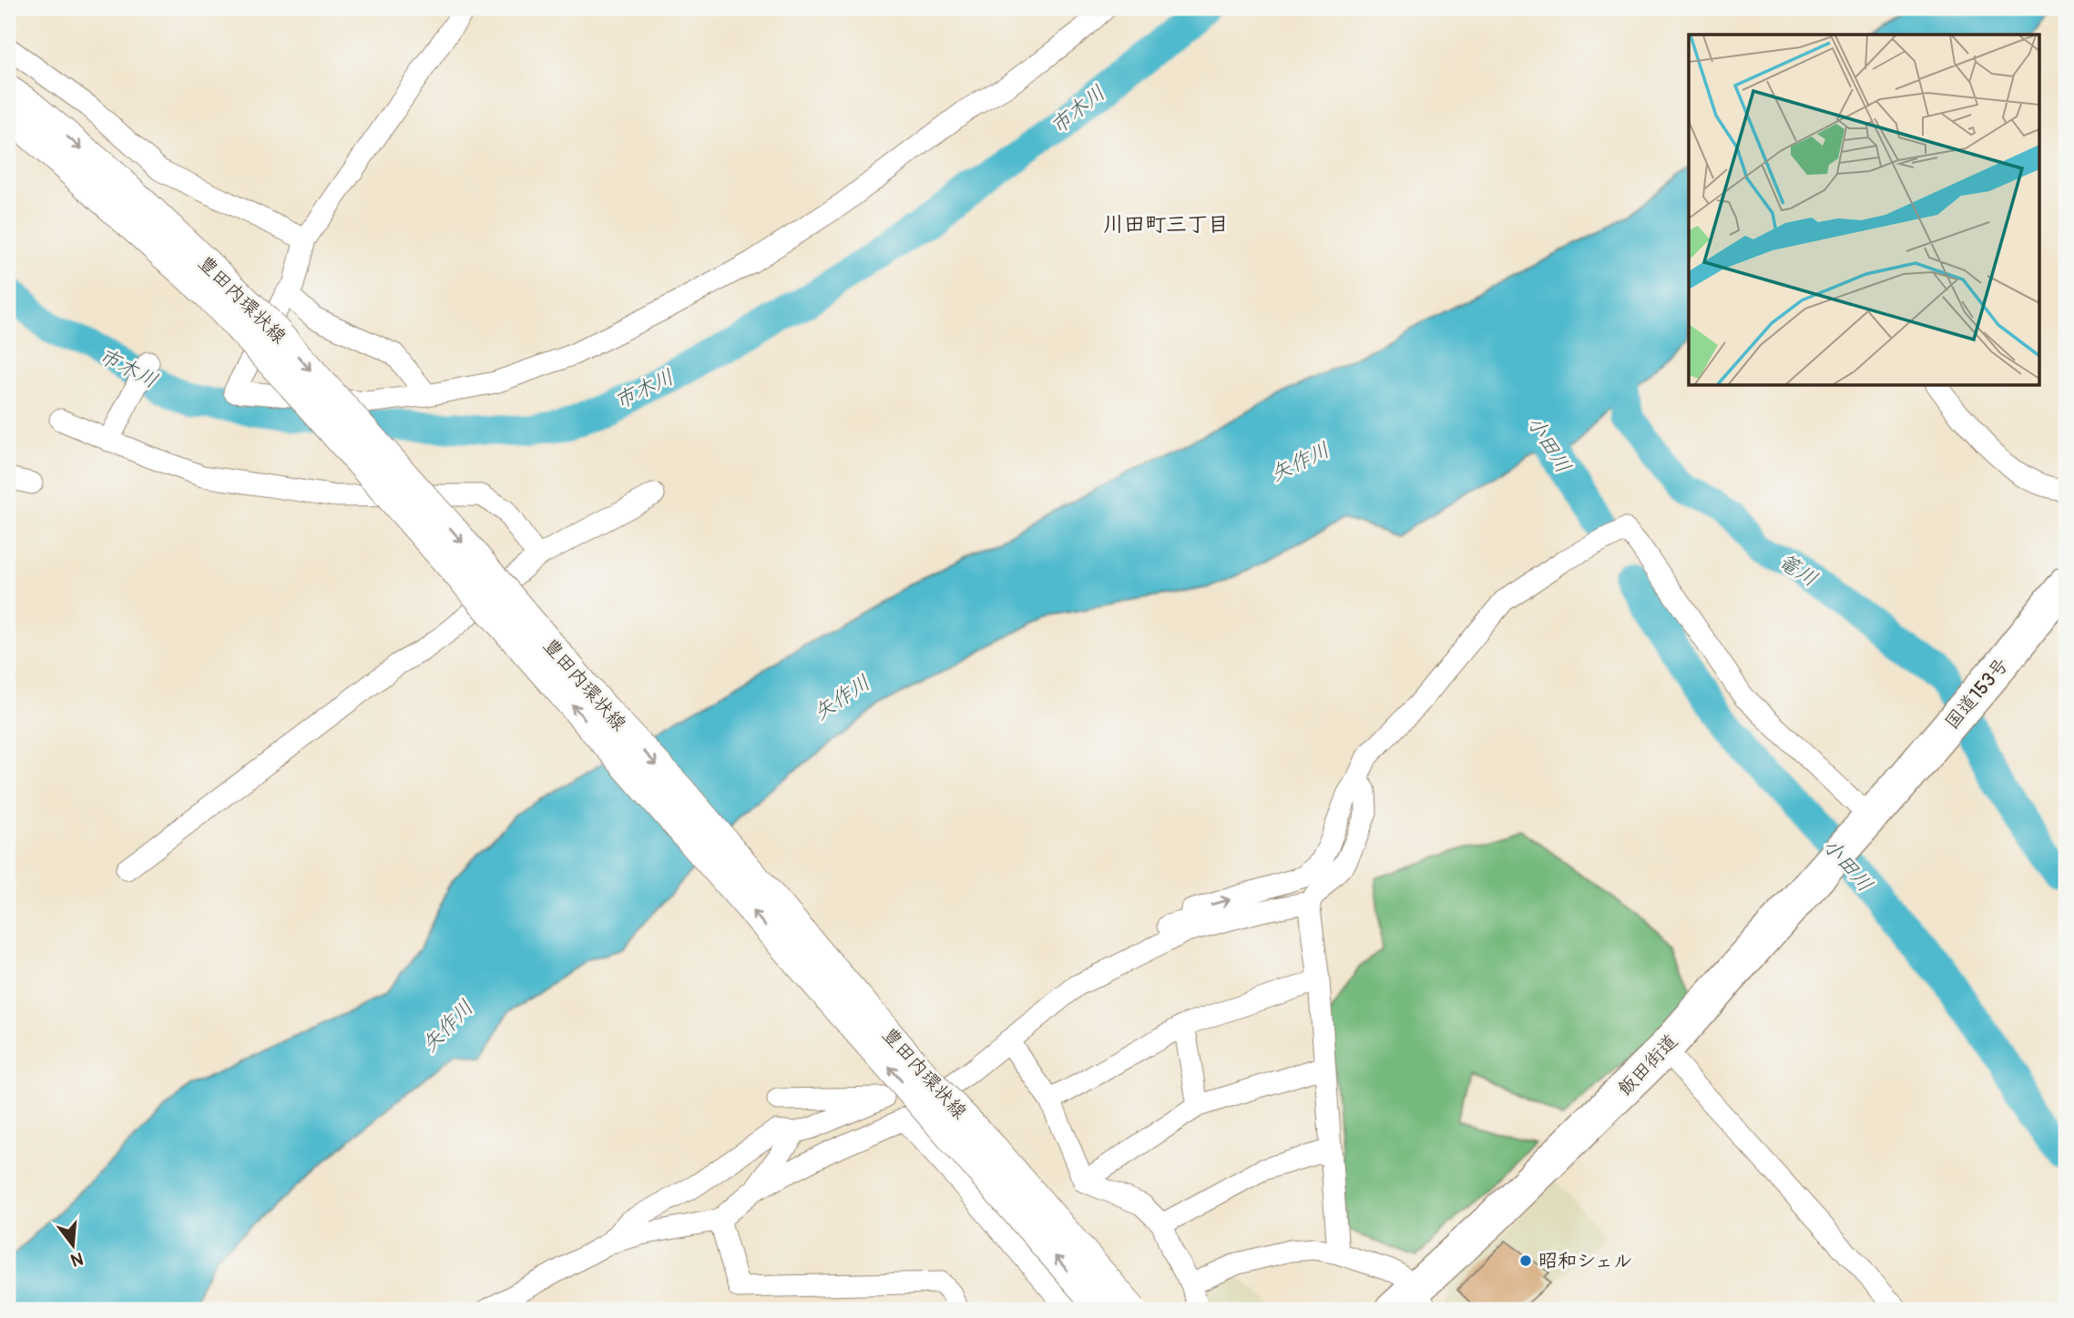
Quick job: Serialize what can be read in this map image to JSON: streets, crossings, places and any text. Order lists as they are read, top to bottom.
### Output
{
  "streets": {
    "highway": ["国道153号", "飯田街道"],
    "street": ["豊田内環状線"]
  },
  "crossings": [
    ["国道153号", "飯田街道"]
  ],
  "districts": ["川田町三丁目"],
  "water": [
    "市木川",
    "小田川",
    "矢作川",
    "篭川"
  ],
  "places": ["昭和シェル"],
  "north": "bottom"
}
